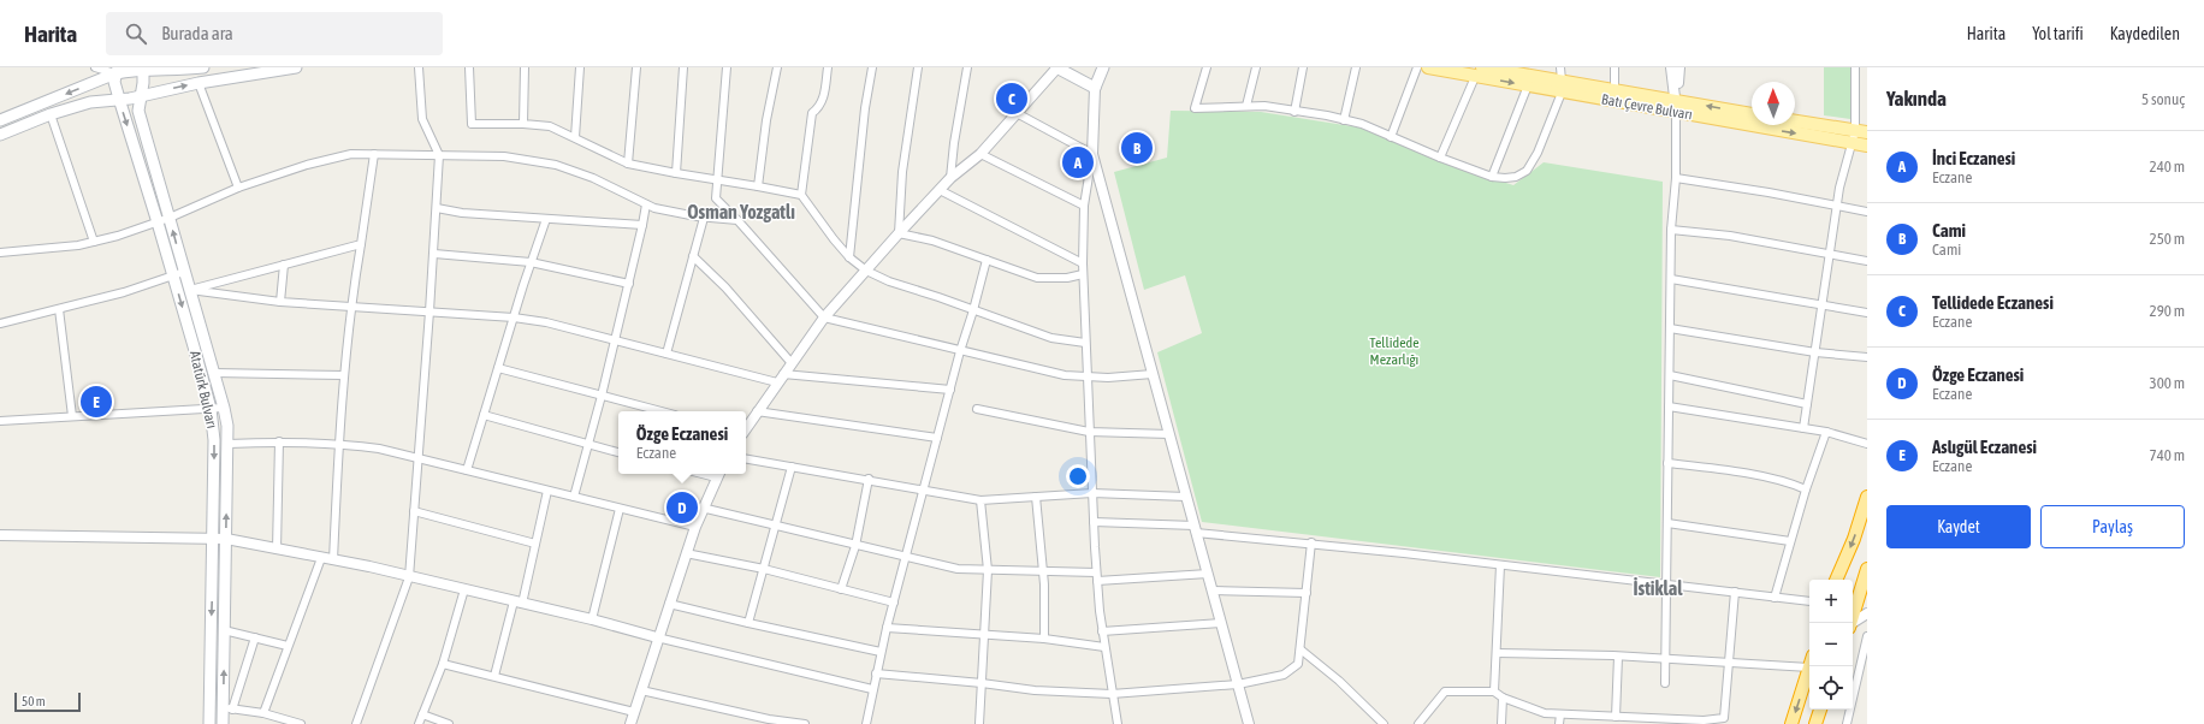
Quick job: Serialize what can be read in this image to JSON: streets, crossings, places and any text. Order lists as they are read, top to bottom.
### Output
{
  "streets": {
    "main road": ["Batı Çevre Bulvarı", "Atatürk Bulvarı"]
  },
  "districts": ["Osman Yozgatlı", "İstiklal"],
  "parks": ["Tellidede Mezarlığı"],
  "scale_bar": "50 m",
  "north": "top",
  "page": {
    "header": "Harita",
    "search": "Burada ara",
    "nav": ["Harita", "Yol tarifi", "Kaydedilen"],
    "heading": ["Yakında", "5 sonuç"],
    "pins": [
      "C",
      "B",
      "A",
      "E",
      "D"
    ],
    "list": [
      {
        "mark": "A",
        "name": "İnci Eczanesi",
        "note": "Eczane",
        "value": "240 m"
      },
      {
        "mark": "B",
        "name": "Cami",
        "note": "Cami",
        "value": "250 m"
      },
      {
        "mark": "C",
        "name": "Tellidede Eczanesi",
        "note": "Eczane",
        "value": "290 m"
      },
      {
        "mark": "D",
        "name": "Özge Eczanesi",
        "note": "Eczane",
        "value": "300 m"
      },
      {
        "mark": "E",
        "name": "Aslıgül Eczanesi",
        "note": "Eczane",
        "value": "740 m"
      }
    ],
    "popup": ["Özge Eczanesi", "Eczane"],
    "buttons": ["Kaydet", "Paylaş"],
    "map_buttons": ["+", "−"],
    "scale": "50 m"
  }
}
